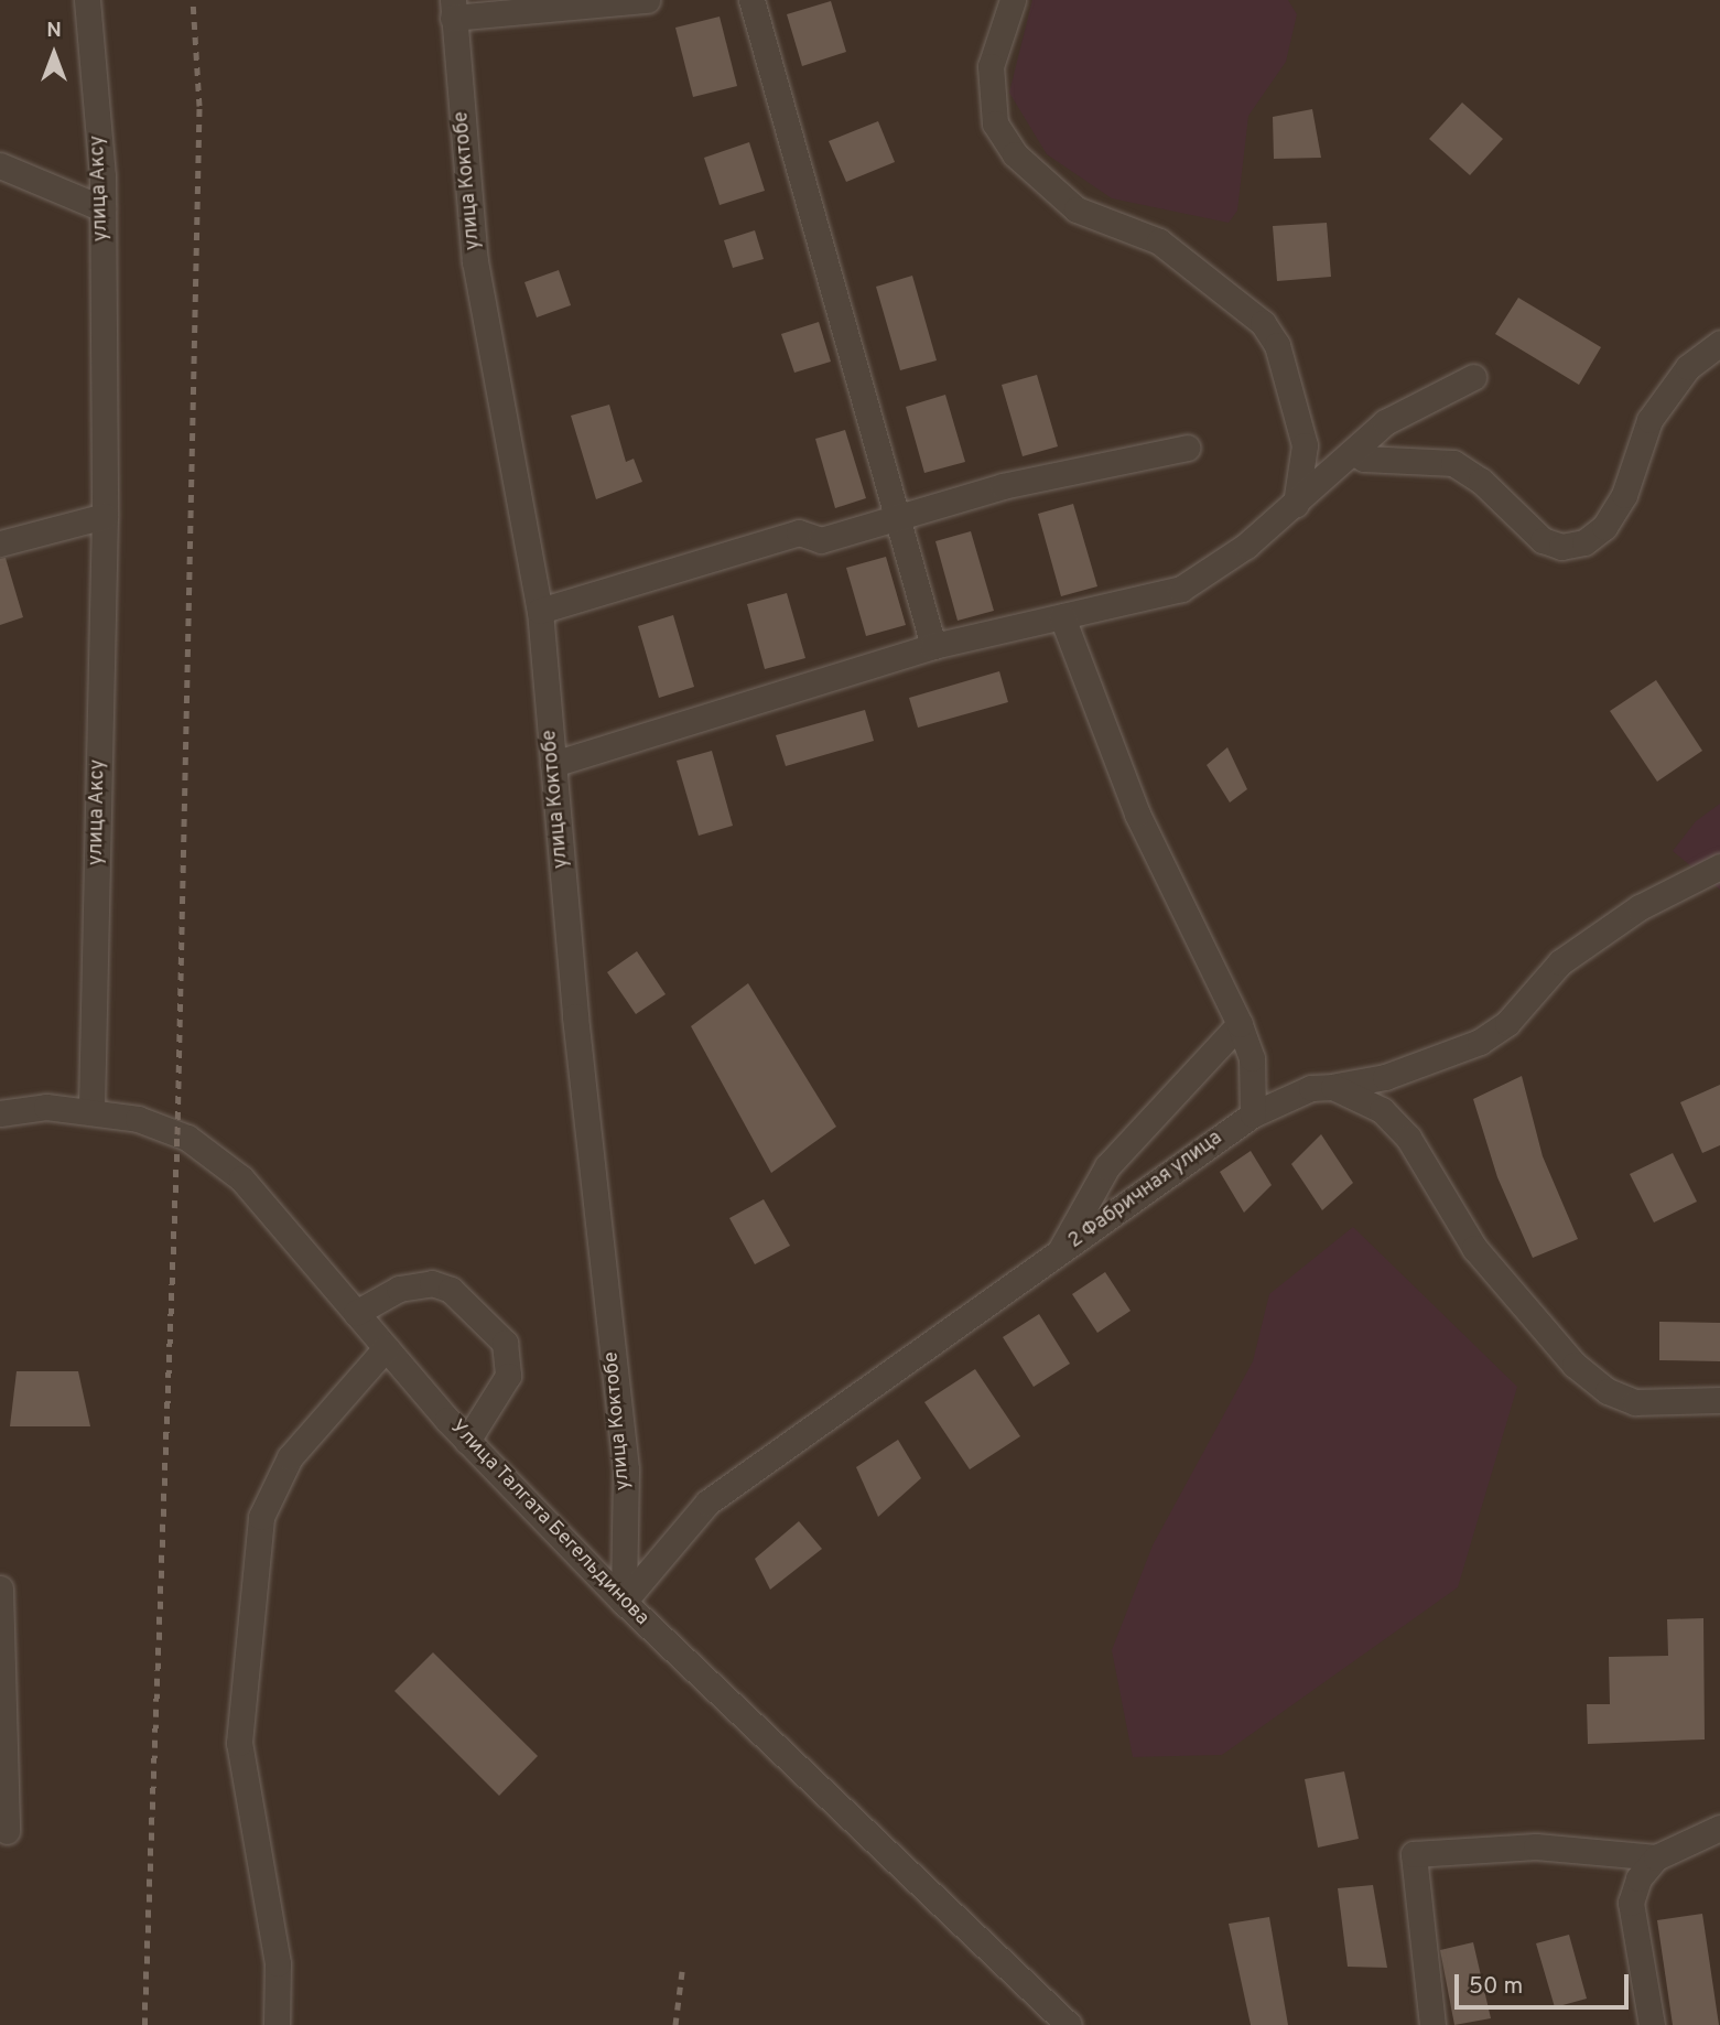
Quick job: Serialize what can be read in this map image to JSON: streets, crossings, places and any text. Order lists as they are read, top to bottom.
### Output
{
  "streets": {
    "street": [
      "улица Коктобе",
      "улица Аксу",
      "2 Фабричная улица",
      "Улица Талгата Бегельдинова"
    ]
  },
  "crossings": [
    ["улица Коктобе", "2 Фабричная улица"],
    ["улица Коктобе", "Улица Талгата Бегельдинова"],
    ["улица Аксу", "Улица Талгата Бегельдинова"],
    ["2 Фабричная улица", "Улица Талгата Бегельдинова"]
  ],
  "scale_bar": "50 m",
  "north": "top"
}
